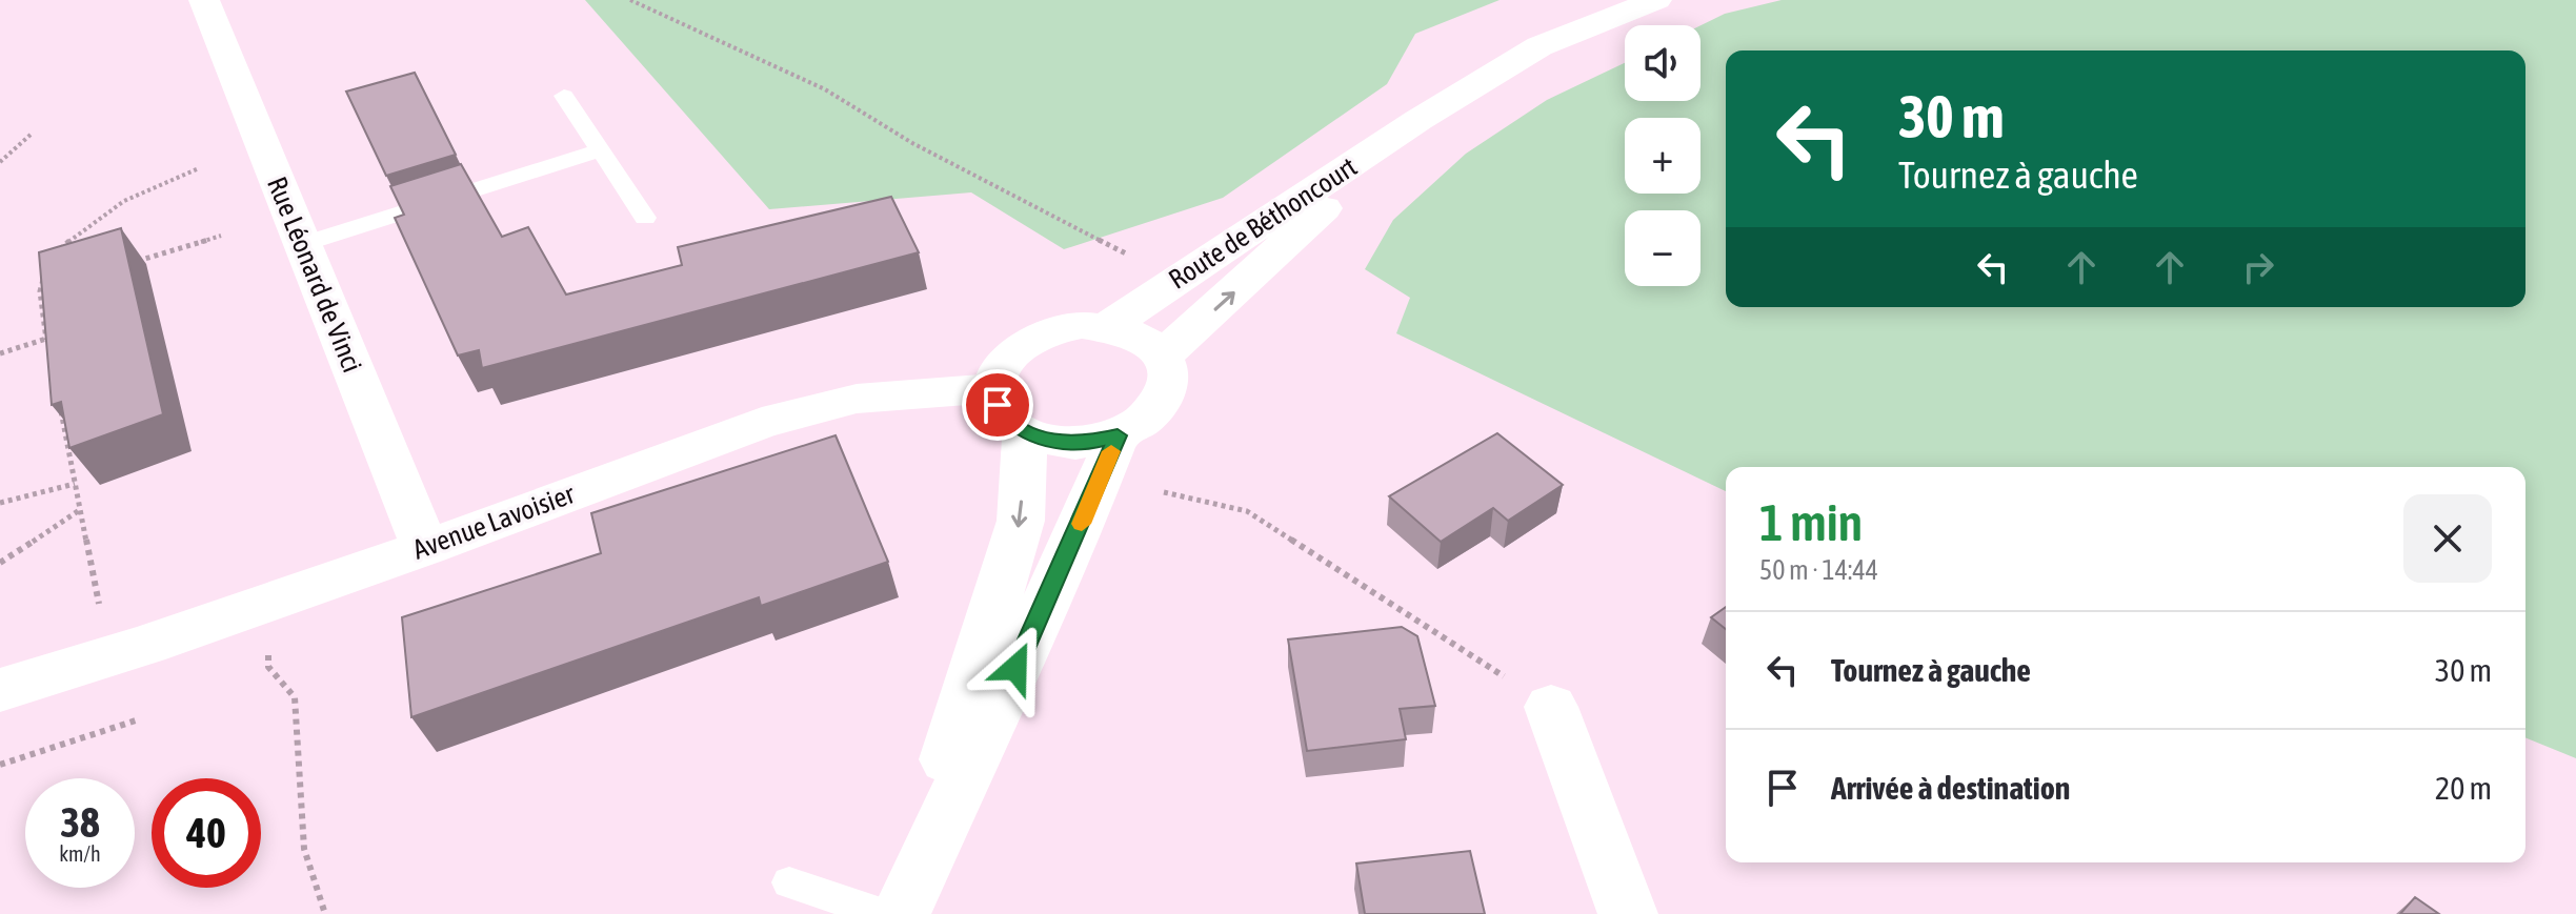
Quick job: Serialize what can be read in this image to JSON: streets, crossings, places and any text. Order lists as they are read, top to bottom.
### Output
{
  "streets": {
    "street": ["Route de Béthoncourt", "Rue Léonard de Vinci", "Avenue Lavoisier"]
  },
  "crossings": [
    ["Route de Béthoncourt", "Avenue Lavoisier"],
    ["Rue Léonard de Vinci", "Avenue Lavoisier"]
  ],
  "page": {
    "map_buttons": ["+", "−"],
    "turn": ["30 m", "Tournez à gauche"],
    "heading": ["1 min", "50 m · 14:44"],
    "list": [
      {
        "name": "Tournez à gauche",
        "value": "30 m"
      },
      {
        "name": "Arrivée à destination",
        "value": "20 m"
      }
    ],
    "speed": "38 km/h",
    "limit": "40"
  }
}
